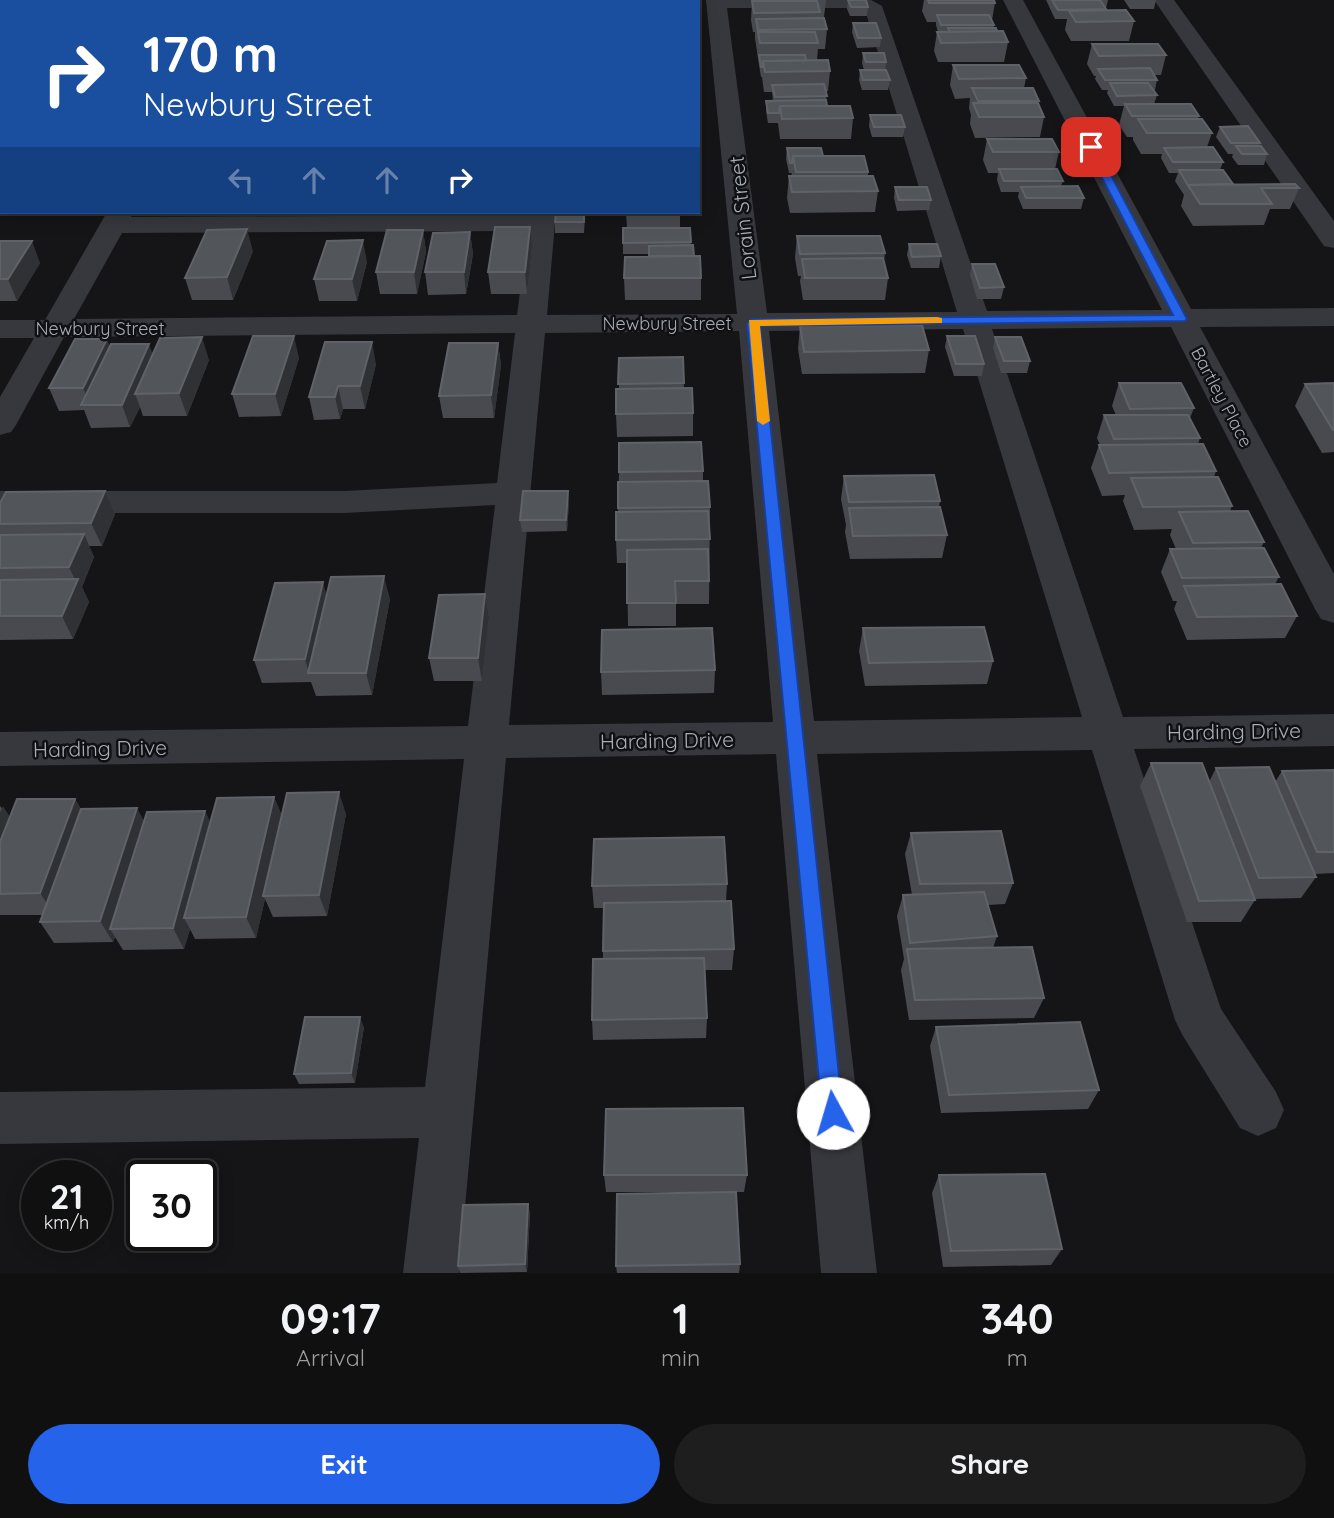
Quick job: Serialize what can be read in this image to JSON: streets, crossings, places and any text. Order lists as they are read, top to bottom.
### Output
{
  "streets": {
    "street": [
      "Lorain Street",
      "Newbury Street",
      "Bartley Place",
      "Harding Drive"
    ]
  },
  "crossings": [
    ["Lorain Street", "Newbury Street"],
    ["Lorain Street", "Harding Drive"],
    ["Newbury Street", "Bartley Place"]
  ],
  "page": {
    "turn": ["170 m", "Newbury Street"],
    "speed": "21 km/h",
    "limit": "30",
    "eta": [
      "09:17",
      "Arrival",
      "1",
      "min",
      "340",
      "m"
    ],
    "buttons": ["Exit", "Share"]
  }
}
